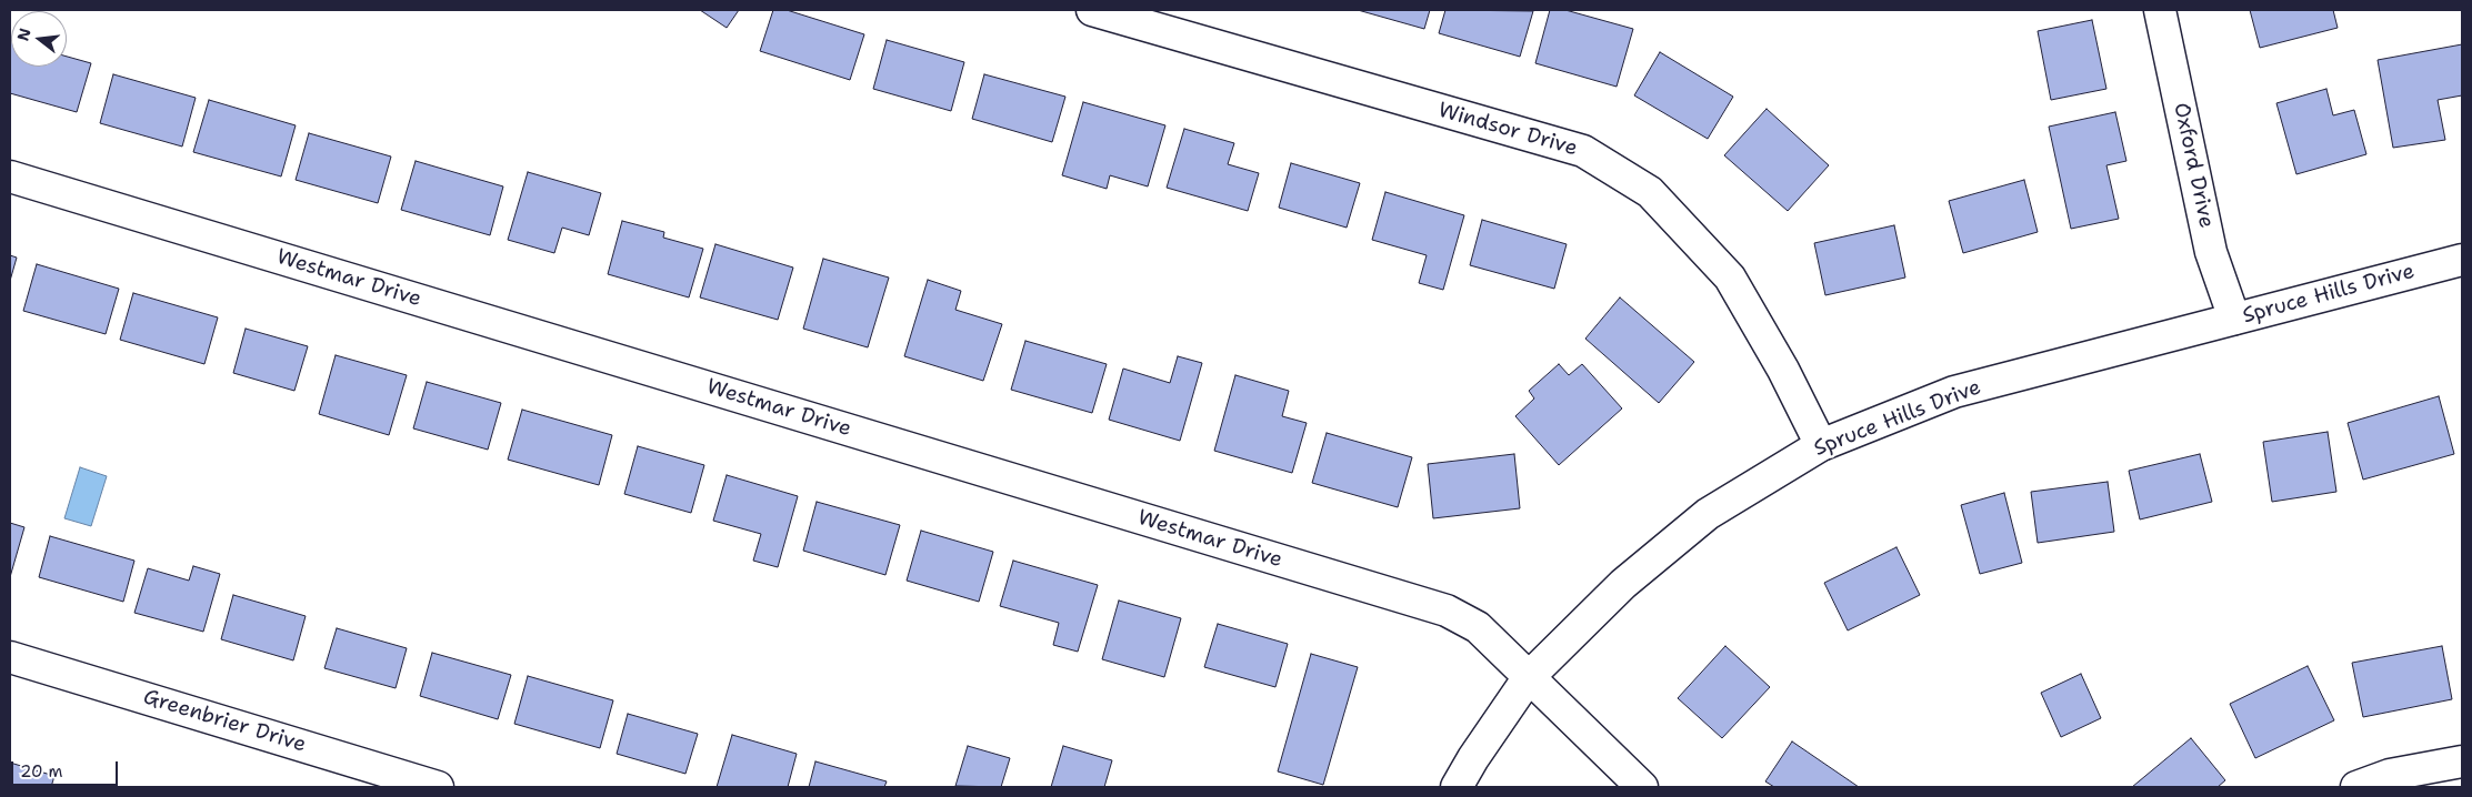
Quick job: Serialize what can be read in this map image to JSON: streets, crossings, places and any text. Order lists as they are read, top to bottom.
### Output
{
  "streets": {
    "street": [
      "Windsor Drive",
      "Oxford Drive",
      "Westmar Drive",
      "Spruce Hills Drive",
      "Greenbrier Drive"
    ]
  },
  "crossings": [
    ["Windsor Drive", "Spruce Hills Drive"],
    ["Oxford Drive", "Spruce Hills Drive"],
    ["Westmar Drive", "Spruce Hills Drive"]
  ],
  "scale_bar": "20 m",
  "north": "left"
}
